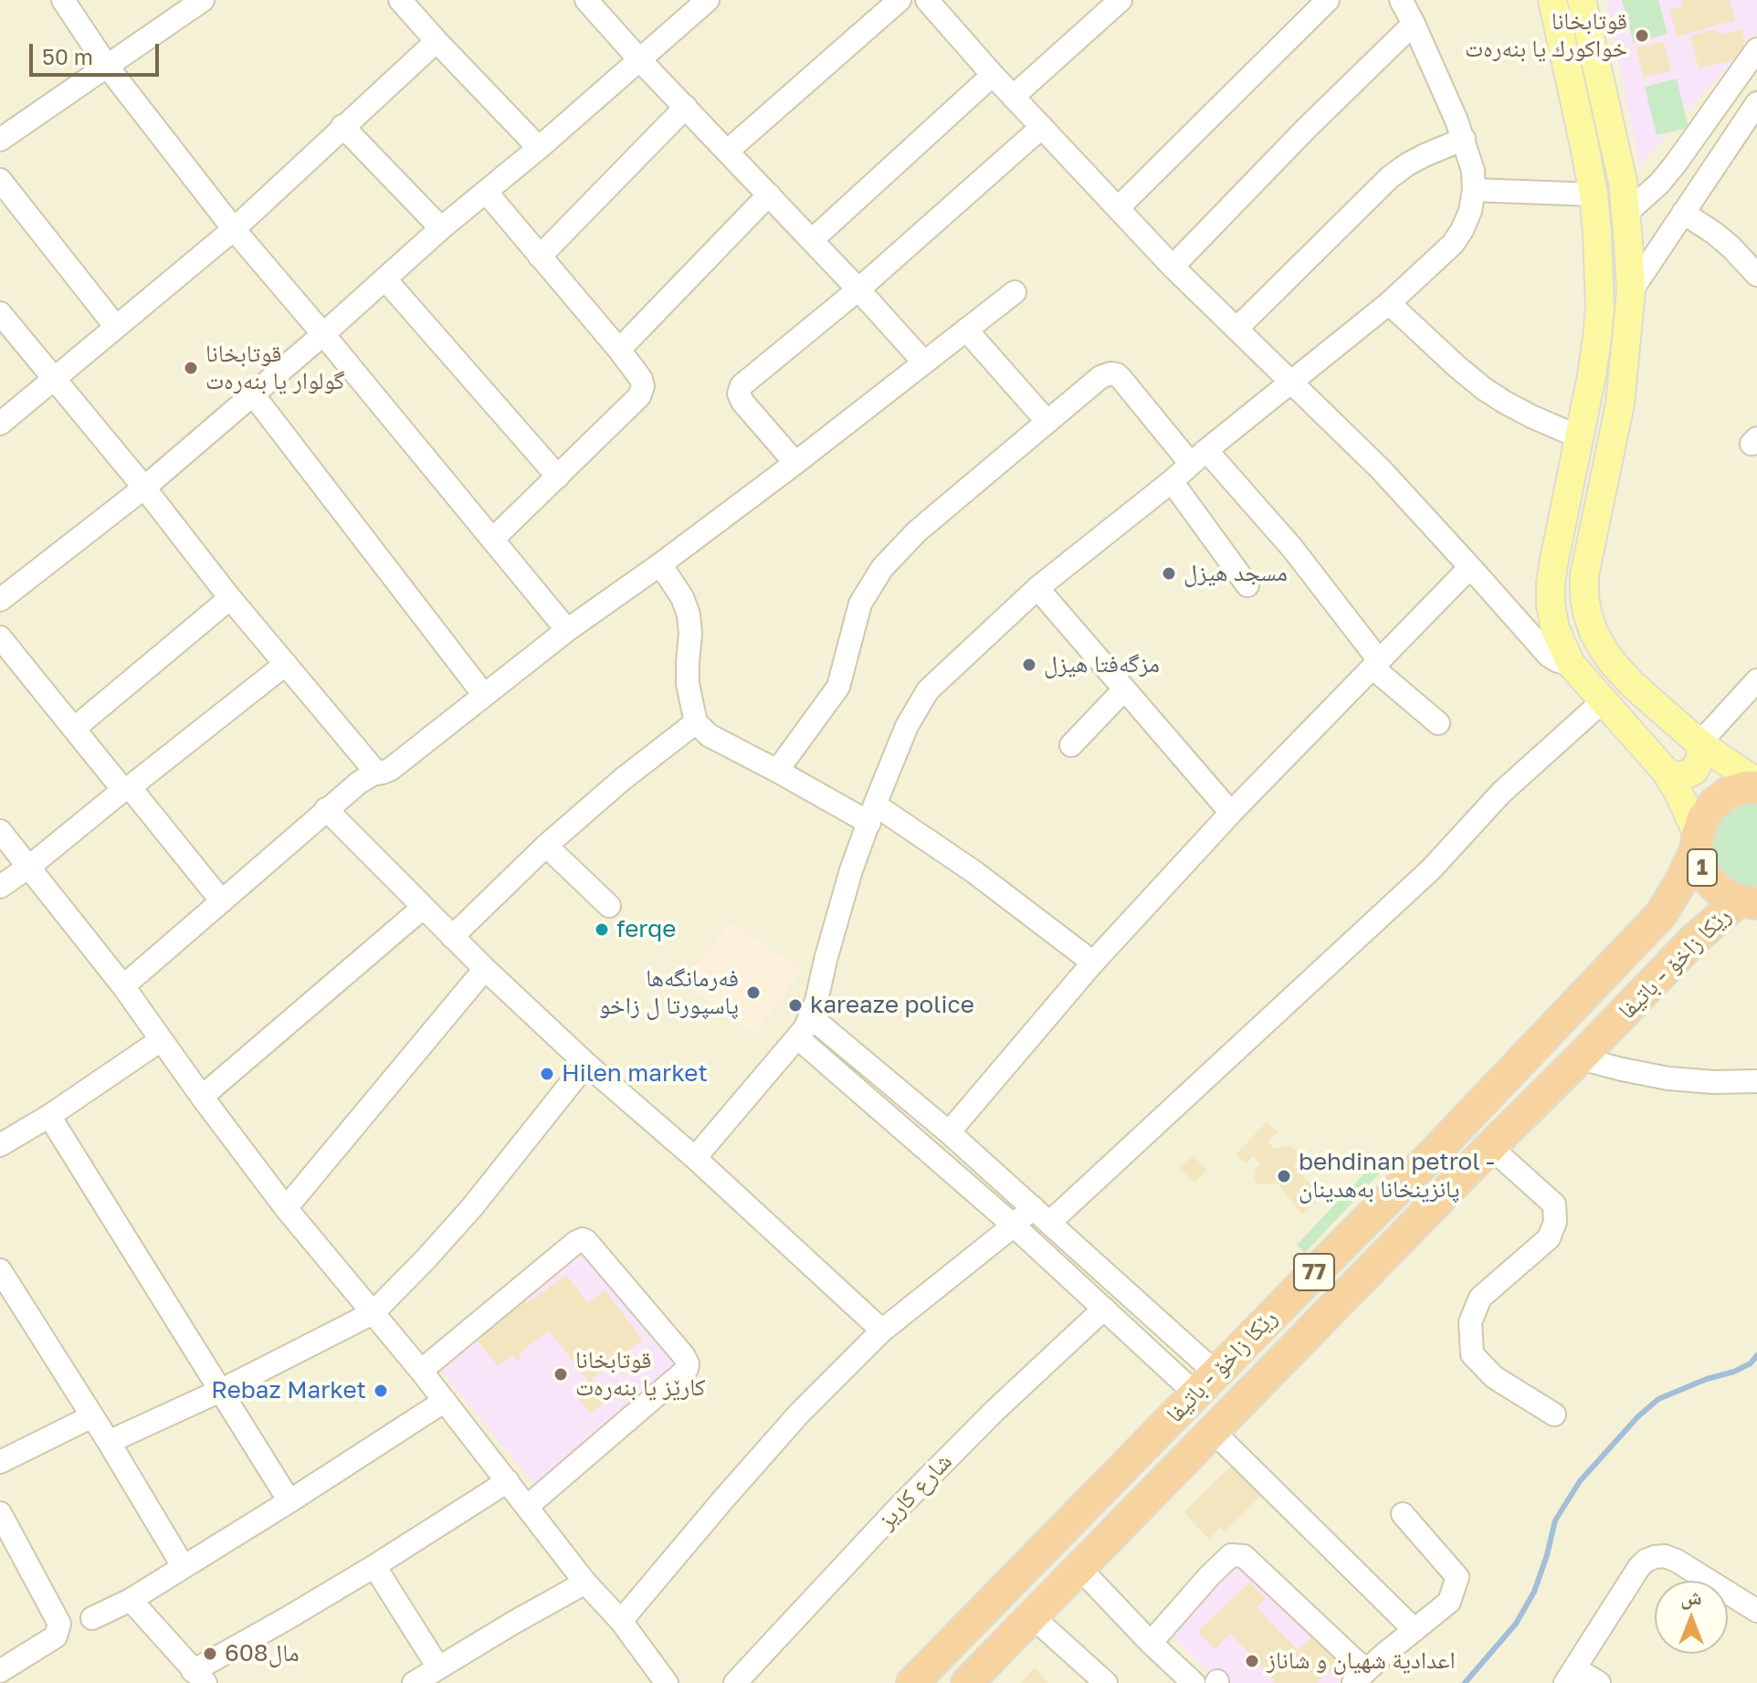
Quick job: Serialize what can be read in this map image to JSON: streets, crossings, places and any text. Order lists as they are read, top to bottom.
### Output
{
  "streets": {
    "highway": ["1", "رێکا زاخۆ - باتیفا", "77"],
    "street": ["شارع كاريز"]
  },
  "crossings": [
    ["1", "رێکا زاخۆ - باتیفا"]
  ],
  "places": [
    "قوتابخانا خواکورك یا بنەرەت",
    "قوتابخانا گولوار یا بنەرەت",
    "مسجد هيزل",
    "مزگەفتا هیزل",
    "ferqe",
    "فەرمانگەها پاسپورتا ل زاخو",
    "kareaze police",
    "Hilen market",
    "behdinan petrol - پانزینخانا بەهدینان",
    "قوتابخانا کارێز یا بنەرەت",
    "Rebaz Market",
    "مال608",
    "اعدادية شهيان و شاناز"
  ],
  "scale_bar": "50 m",
  "north": "top"
}
